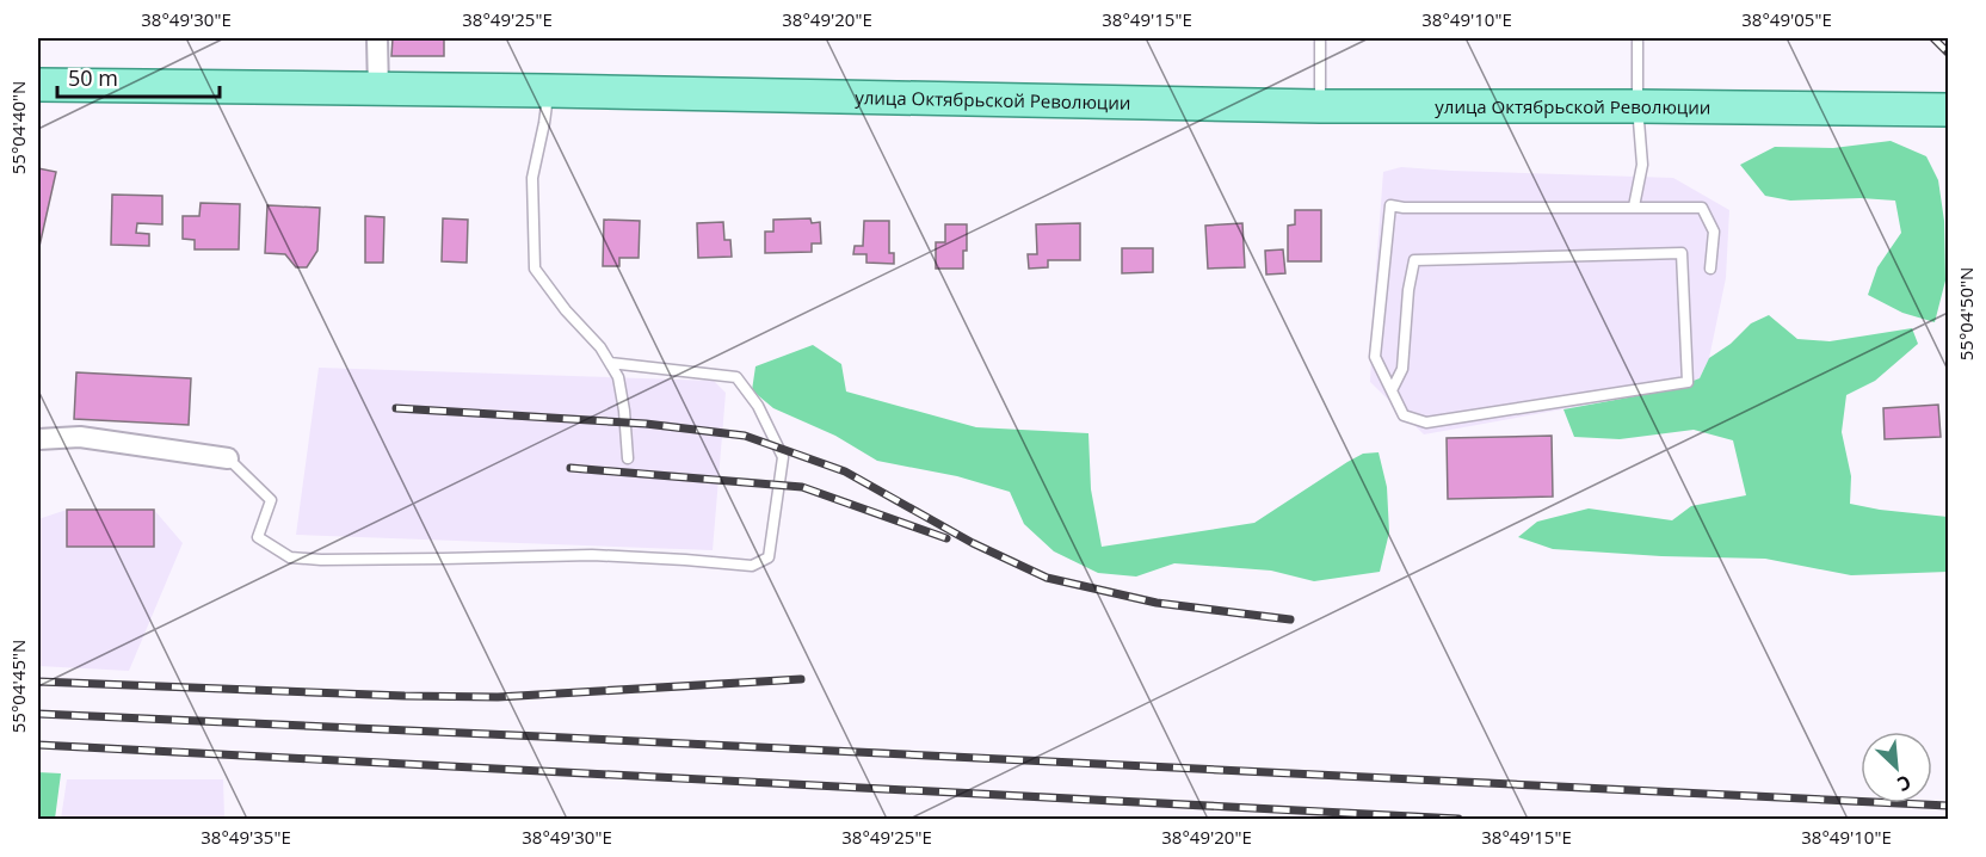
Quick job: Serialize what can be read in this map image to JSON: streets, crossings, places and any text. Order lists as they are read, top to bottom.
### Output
{
  "streets": {
    "main road": ["улица Октябрьской Революции"]
  },
  "scale_bar": "50 m",
  "north": "bottom right",
  "coordinates": [
    "38°49'30\"E",
    "38°49'25\"E",
    "38°49'20\"E",
    "38°49'15\"E",
    "38°49'10\"E",
    "38°49'05\"E",
    "55°04'40\"N",
    "55°04'50\"N",
    "55°04'45\"N",
    "38°49'35\"E"
  ]
}
